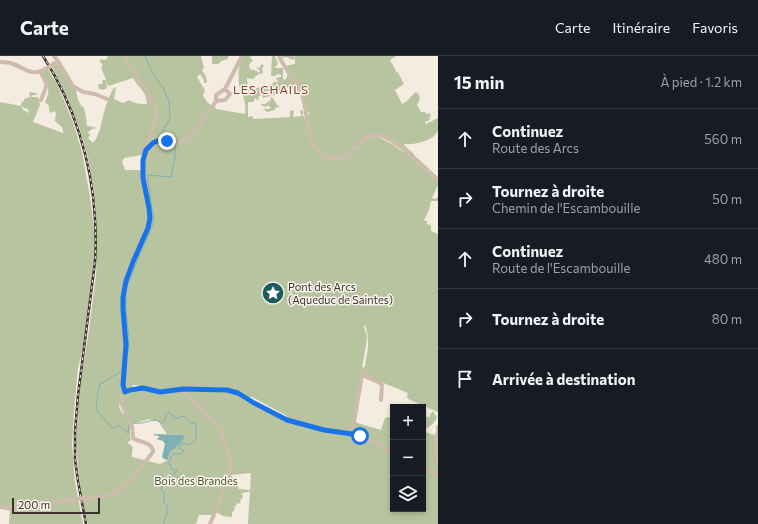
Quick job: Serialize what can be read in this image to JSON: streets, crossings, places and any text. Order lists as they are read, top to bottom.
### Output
{
  "districts": ["LES CHAILS"],
  "parks": ["Bois des Brandes"],
  "places": {
    "place": ["Pont des Arcs (Aqueduc de Saintes)"]
  },
  "scale_bar": "200 m",
  "page": {
    "header": "Carte",
    "nav": ["Carte", "Itinéraire", "Favoris"],
    "heading": ["15 min", "À pied · 1.2 km"],
    "list": [
      ["Continuez", "Route des Arcs", "560 m"],
      ["Tournez à droite", "Chemin de l'Escambouille", "50 m"],
      ["Continuez", "Route de l'Escambouille", "480 m"],
      ["Tournez à droite", "80 m"],
      "Arrivée à destination"
    ],
    "map_buttons": ["+", "−"],
    "scale": "200 m"
  }
}
